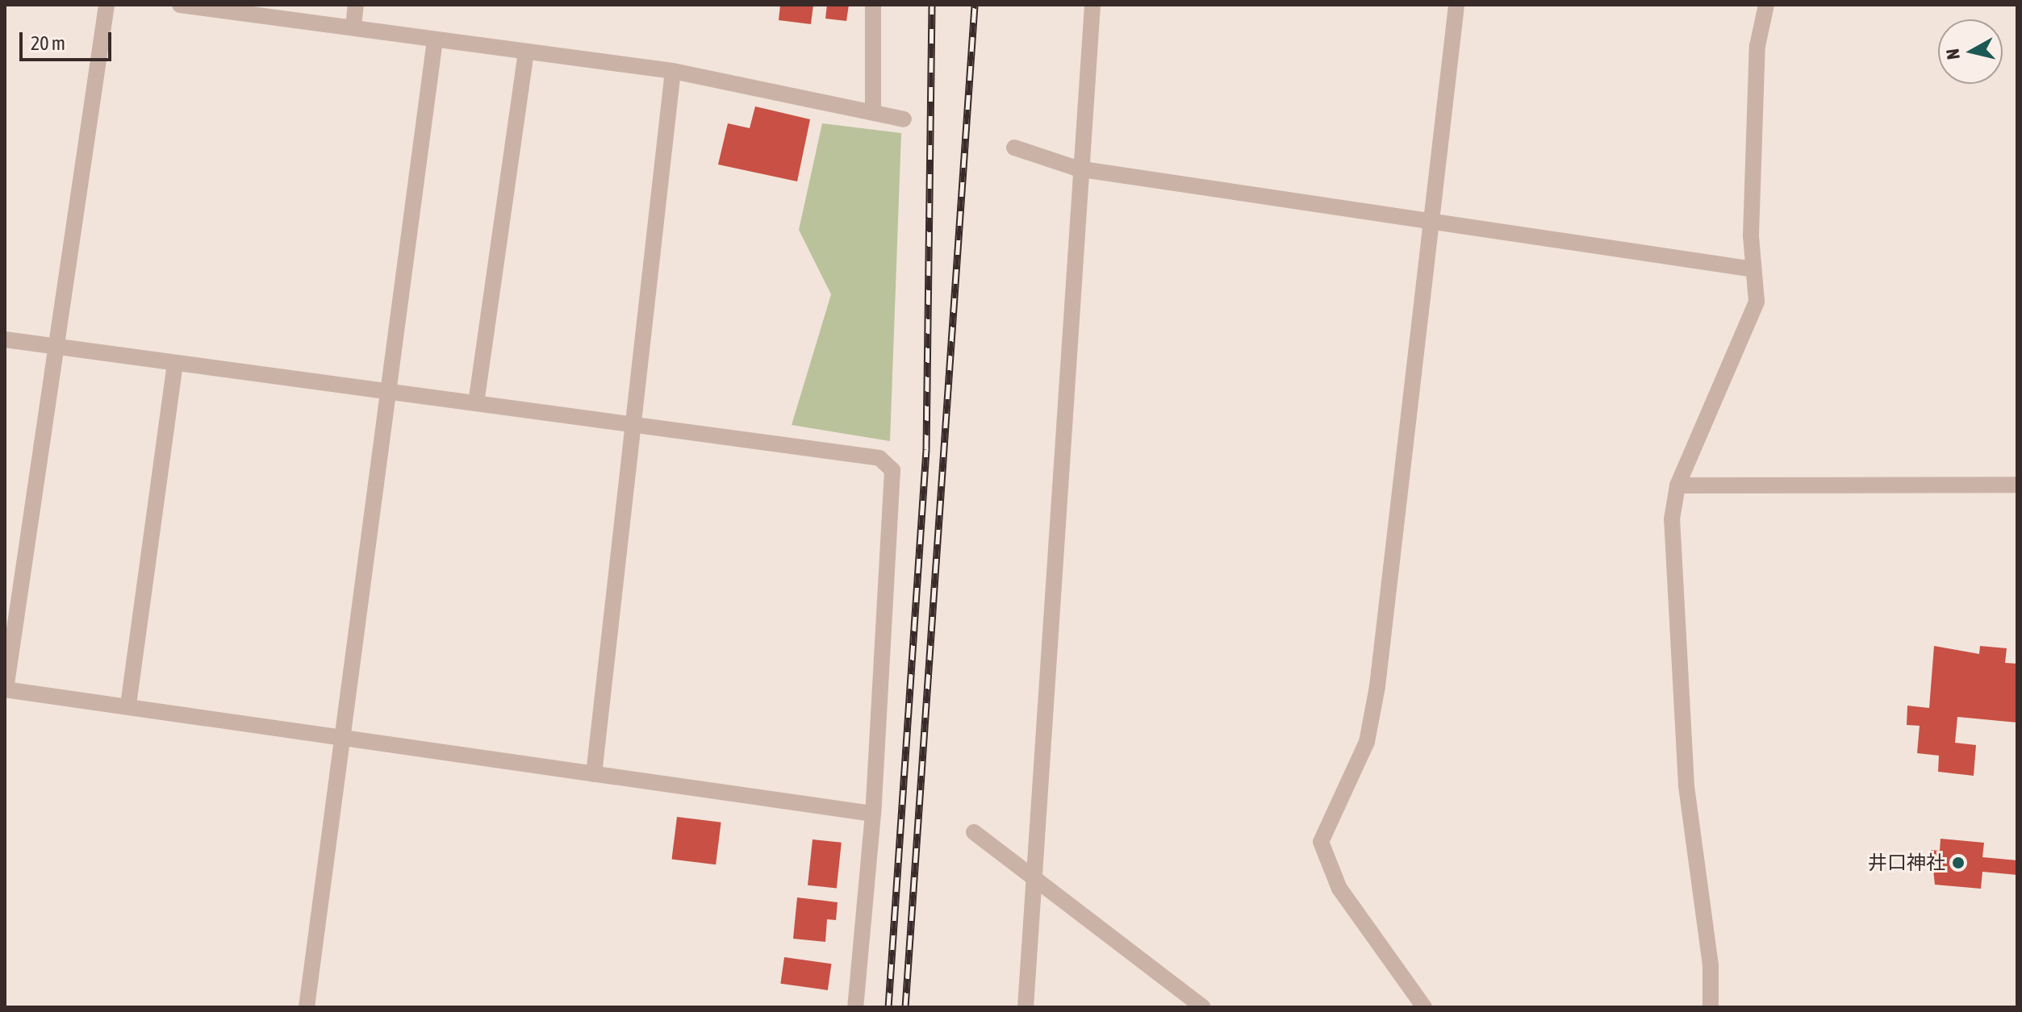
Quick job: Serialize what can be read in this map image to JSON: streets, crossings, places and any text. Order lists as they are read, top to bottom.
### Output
{
  "places": ["井口神社"],
  "scale_bar": "20 m",
  "north": "left"
}
